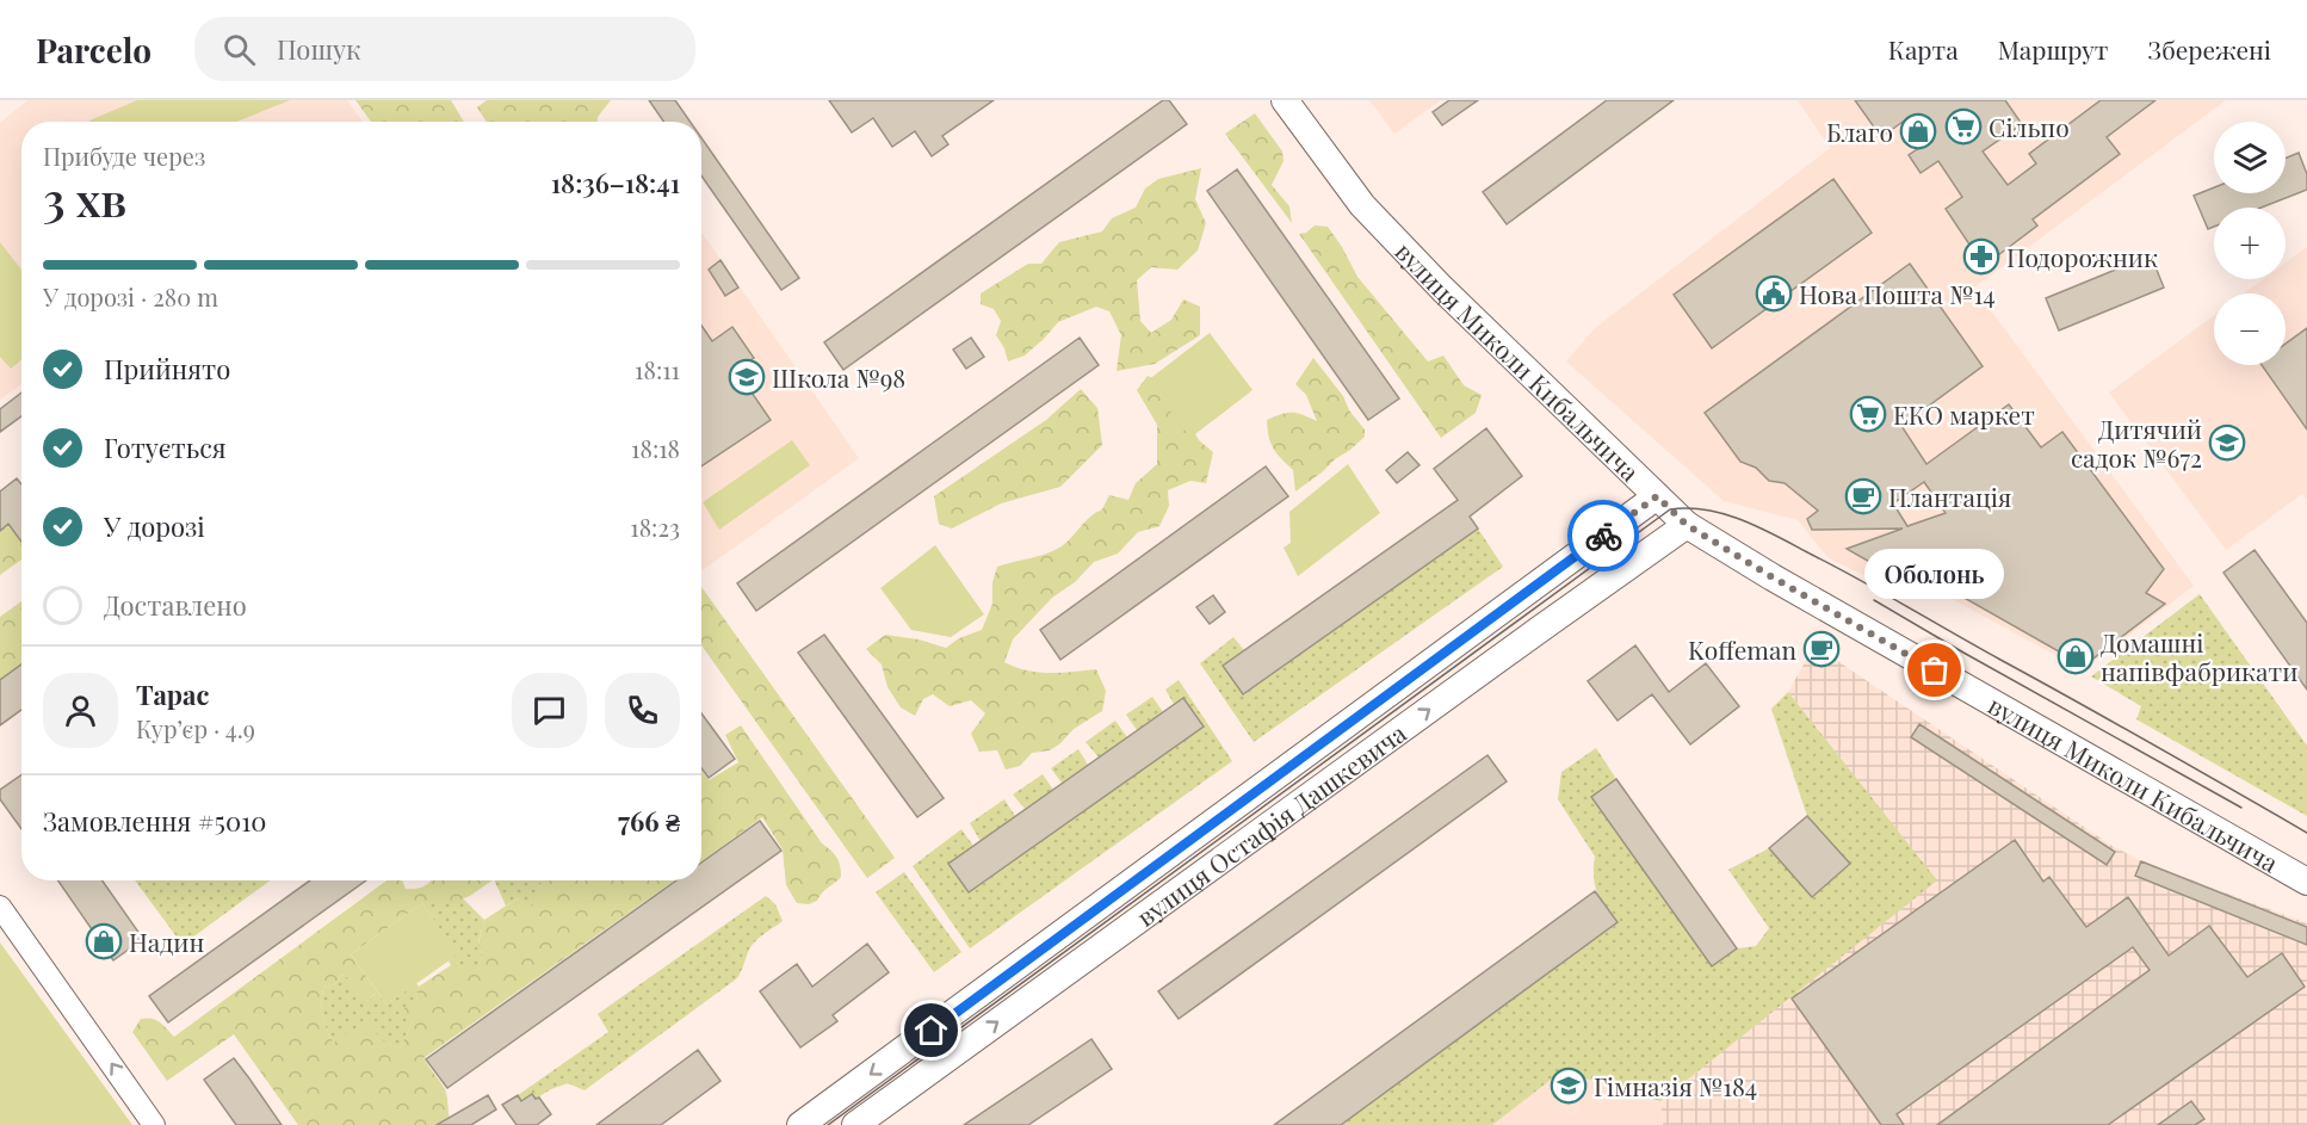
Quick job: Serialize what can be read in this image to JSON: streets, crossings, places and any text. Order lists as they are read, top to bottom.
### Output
{
  "streets": {
    "street": ["вулиця Миколи Кибальчича", "вулиця Остафія Дашкевича"]
  },
  "crossings": [
    ["вулиця Миколи Кибальчича", "вулиця Остафія Дашкевича"]
  ],
  "places": {
    "supermarket": ["Сільпо", "ЕКО маркет"],
    "shop": ["Благо", "Домашні напівфабрикати", "Надин"],
    "pharmacy": ["Подорожник"],
    "public building": ["Нова Пошта №14"],
    "school or university": ["Школа №98", "Дитячий садок №672", "Гімназія №184"],
    "cafe": ["Плантація", "Koffeman"],
    "other": ["Оболонь"]
  },
  "page": {
    "header": "Parcelo",
    "search": "Пошук",
    "nav": ["Карта", "Маршрут", "Збережені"],
    "map_buttons": ["+", "−"],
    "heading": ["3 хв", "Прибуде через", "18:36–18:41"],
    "panel": [
      "Тарас",
      "Кур’єр · 4.9",
      "Замовлення #5010",
      "766 ₴"
    ],
    "bar": "У дорозі · 280 m",
    "list": [
      ["Прийнято", "18:11"],
      ["Готується", "18:18"],
      ["У дорозі", "18:23"],
      "Доставлено"
    ],
    "bubble": "Оболонь"
  }
}
